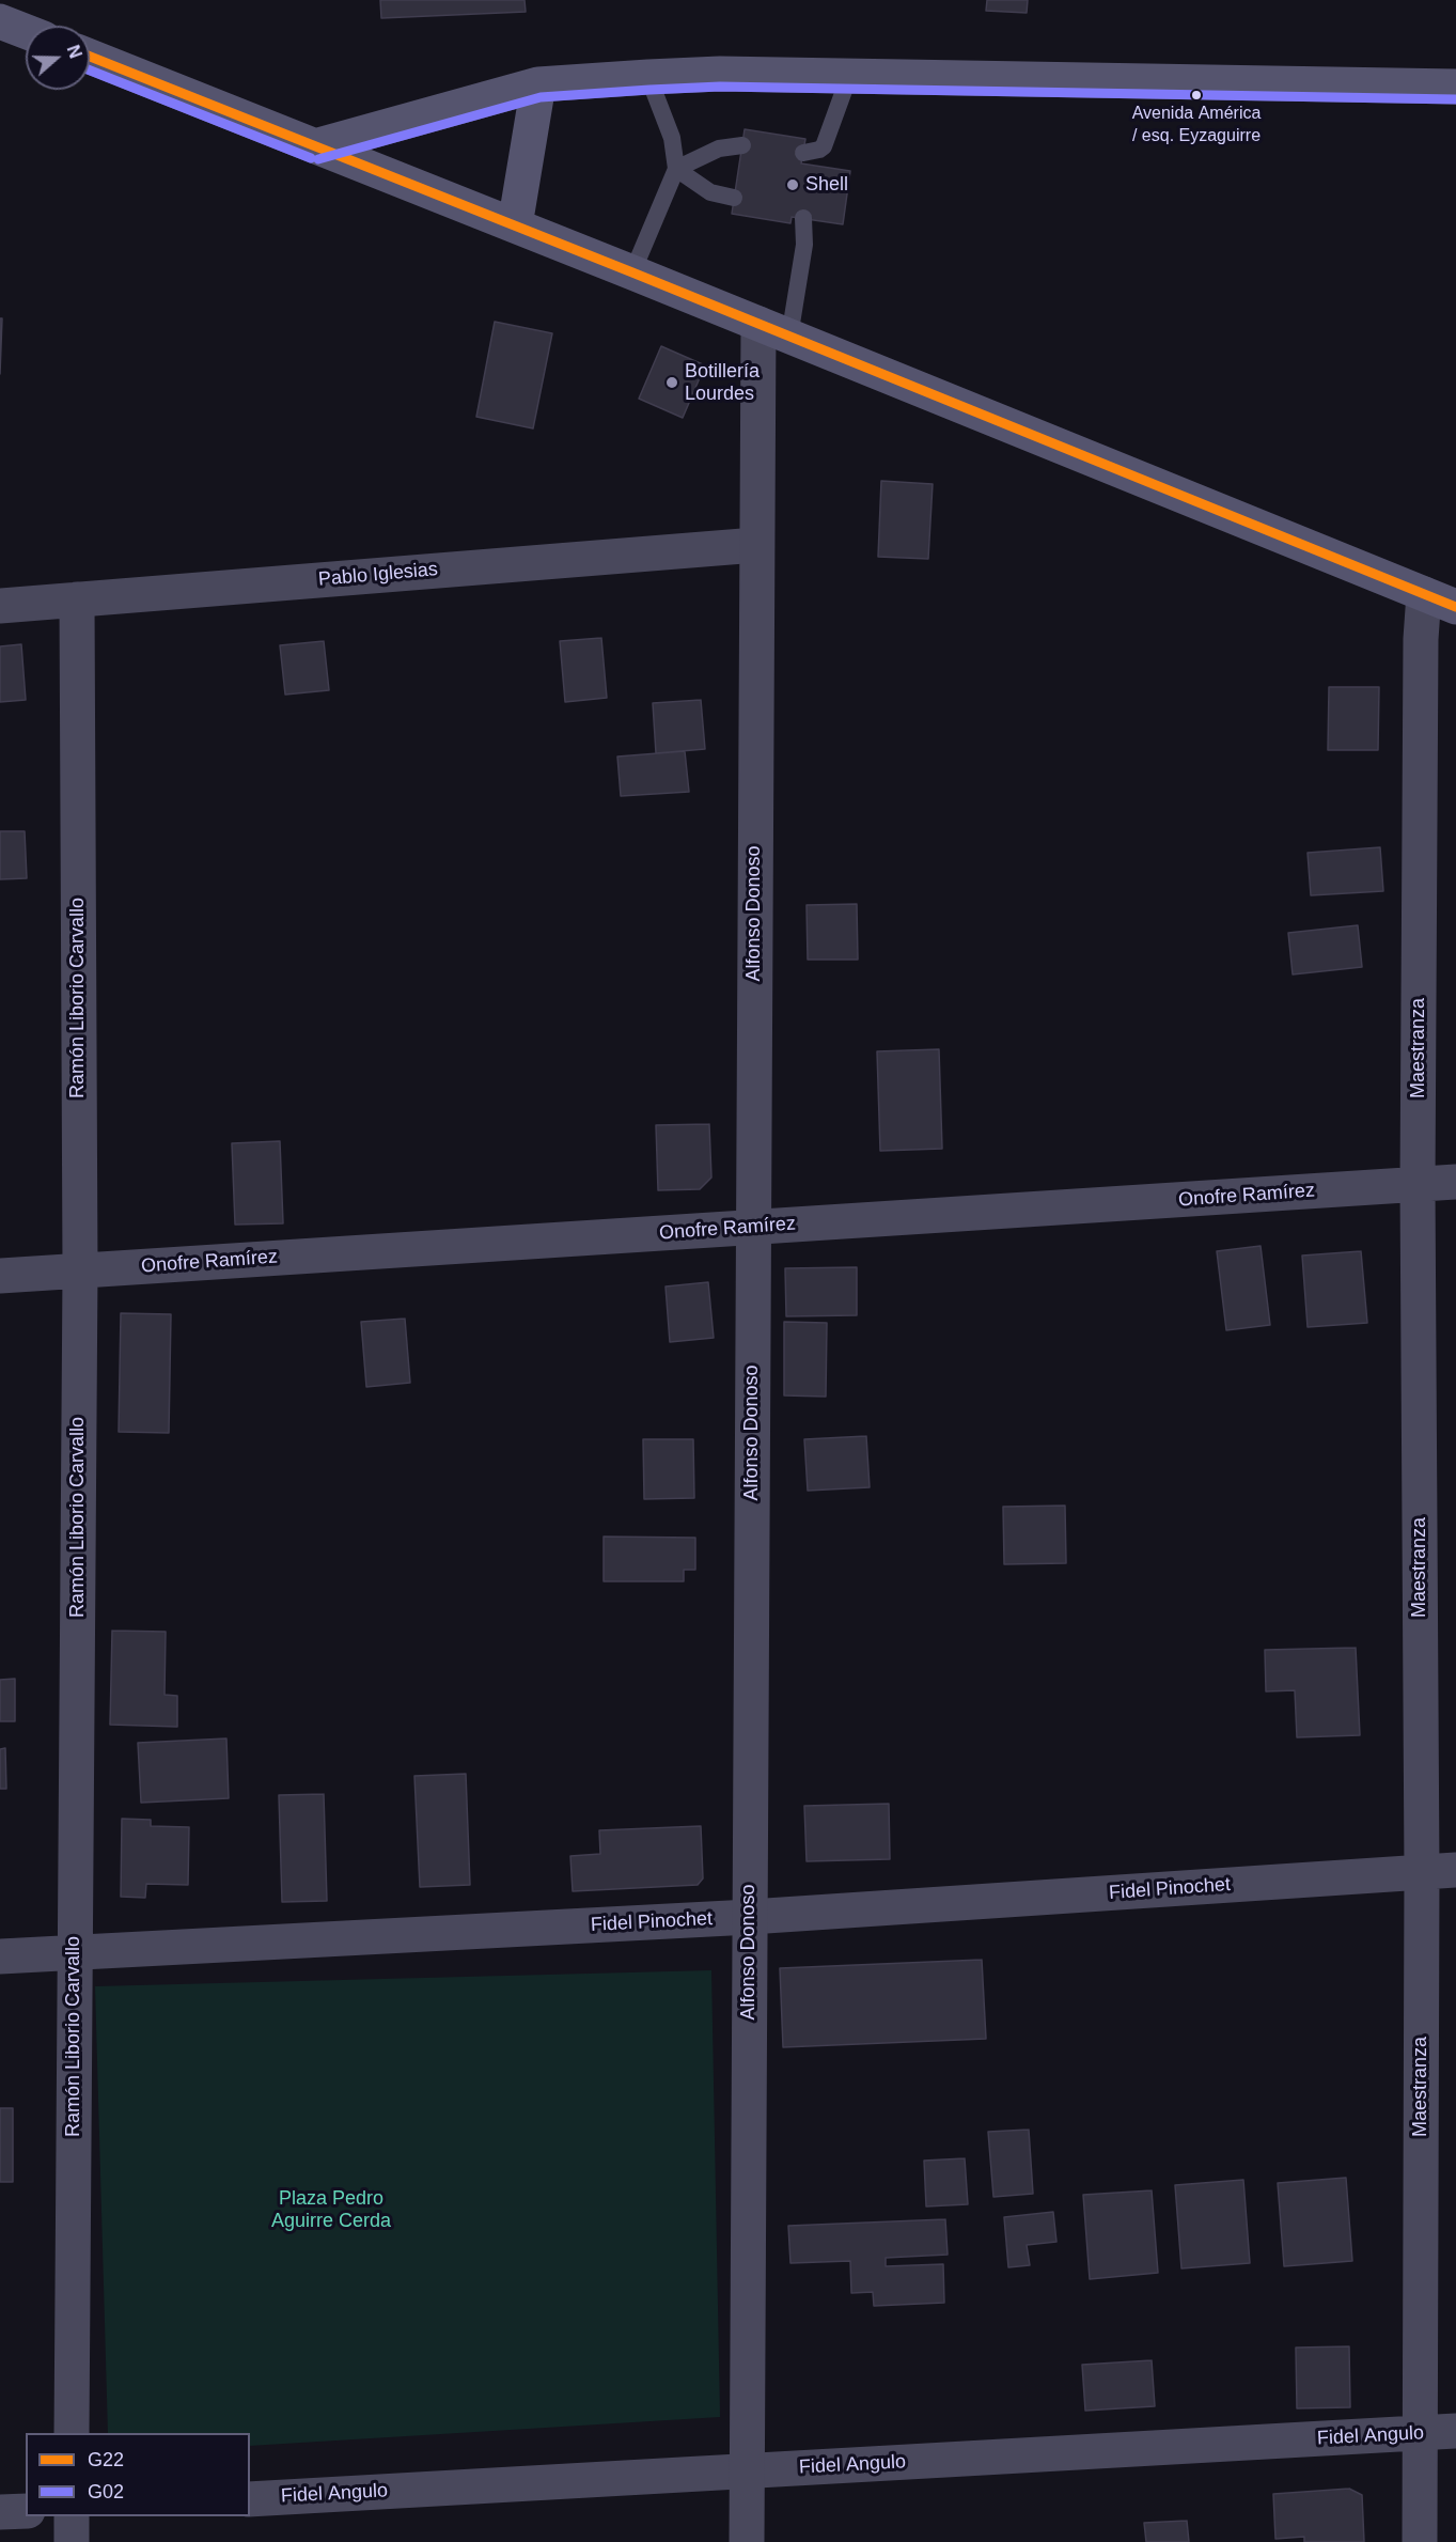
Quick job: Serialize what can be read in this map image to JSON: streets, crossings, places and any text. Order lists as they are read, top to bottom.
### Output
{
  "streets": {
    "street": [
      "Pablo Iglesias",
      "Alfonso Donoso",
      "Ramón Liborio Carvallo",
      "Maestranza",
      "Onofre Ramírez",
      "Fidel Pinochet",
      "Fidel Angulo"
    ]
  },
  "crossings": [
    ["Pablo Iglesias", "Alfonso Donoso"],
    ["Pablo Iglesias", "Ramón Liborio Carvallo"],
    ["Alfonso Donoso", "Onofre Ramírez"],
    ["Alfonso Donoso", "Fidel Pinochet"],
    ["Alfonso Donoso", "Fidel Angulo"],
    ["Ramón Liborio Carvallo", "Onofre Ramírez"],
    ["Ramón Liborio Carvallo", "Fidel Pinochet"],
    ["Maestranza", "Onofre Ramírez"],
    ["Maestranza", "Fidel Pinochet"],
    ["Maestranza", "Fidel Angulo"]
  ],
  "parks": ["Plaza Pedro Aguirre Cerda"],
  "places": ["Avenida América / esq. Eyzaguirre", "Shell", "Botillería Lourdes"],
  "lines": ["transit line G22", "transit line G02"],
  "legend": ["G22", "G02"],
  "north": "right"
}
